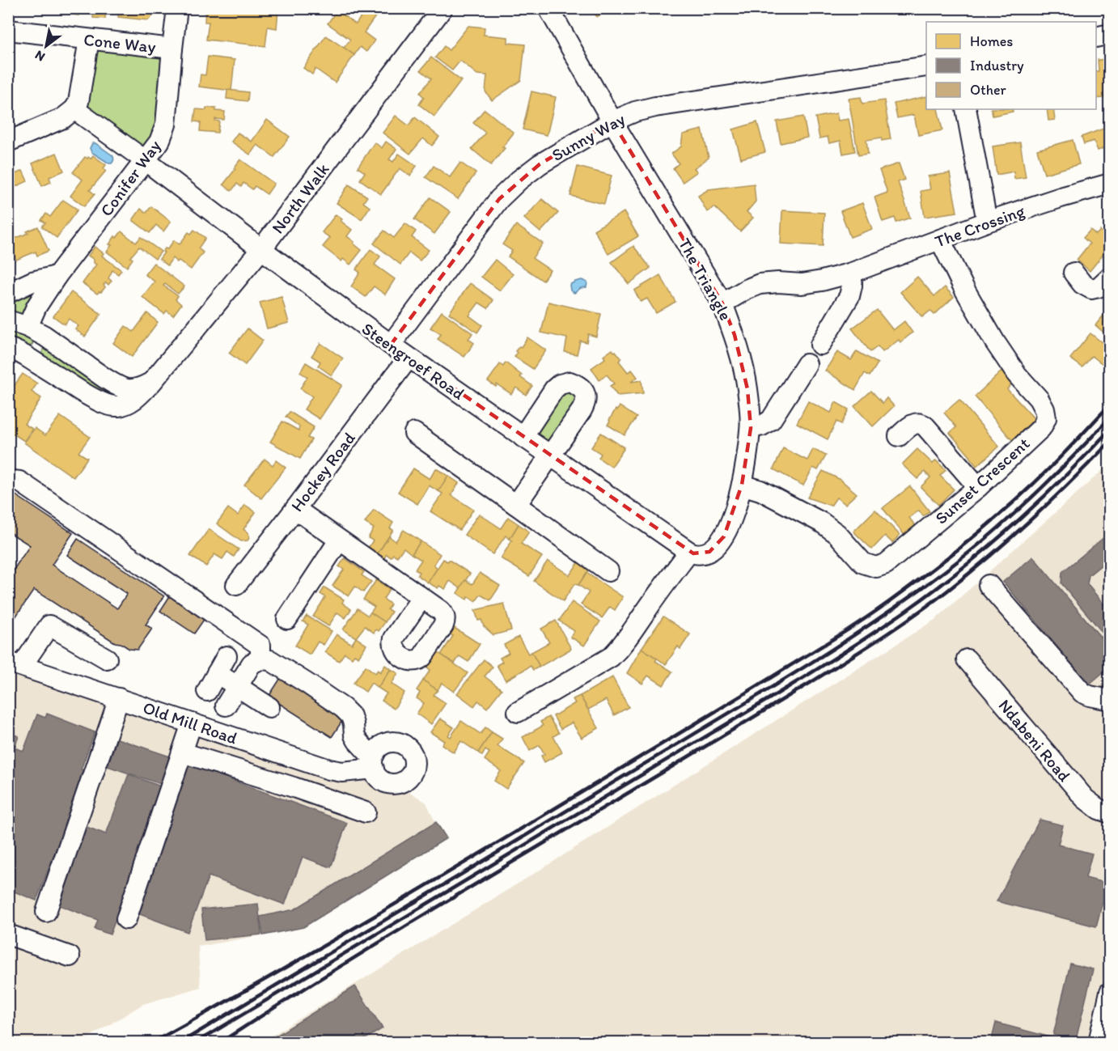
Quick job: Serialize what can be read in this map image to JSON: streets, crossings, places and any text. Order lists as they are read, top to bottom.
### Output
{
  "streets": {
    "street": [
      "Cone Way",
      "Sunny Way",
      "Conifer Way",
      "North Walk",
      "The Crossing",
      "The Triangle",
      "Steengroef Road",
      "Hockey Road",
      "Sunset Crescent",
      "Old Mill Road",
      "Ndabeni Road"
    ]
  },
  "crossings": [
    ["Cone Way", "Conifer Way"],
    ["Sunny Way", "The Triangle"],
    ["Sunny Way", "Steengroef Road"],
    ["Conifer Way", "Steengroef Road"],
    ["North Walk", "Steengroef Road"],
    ["The Crossing", "The Triangle"],
    ["The Crossing", "Sunset Crescent"],
    ["The Triangle", "Steengroef Road"],
    ["The Triangle", "Sunset Crescent"],
    ["Steengroef Road", "Hockey Road"]
  ],
  "legend": ["Homes", "Industry", "Other"],
  "north": "bottom left"
}
